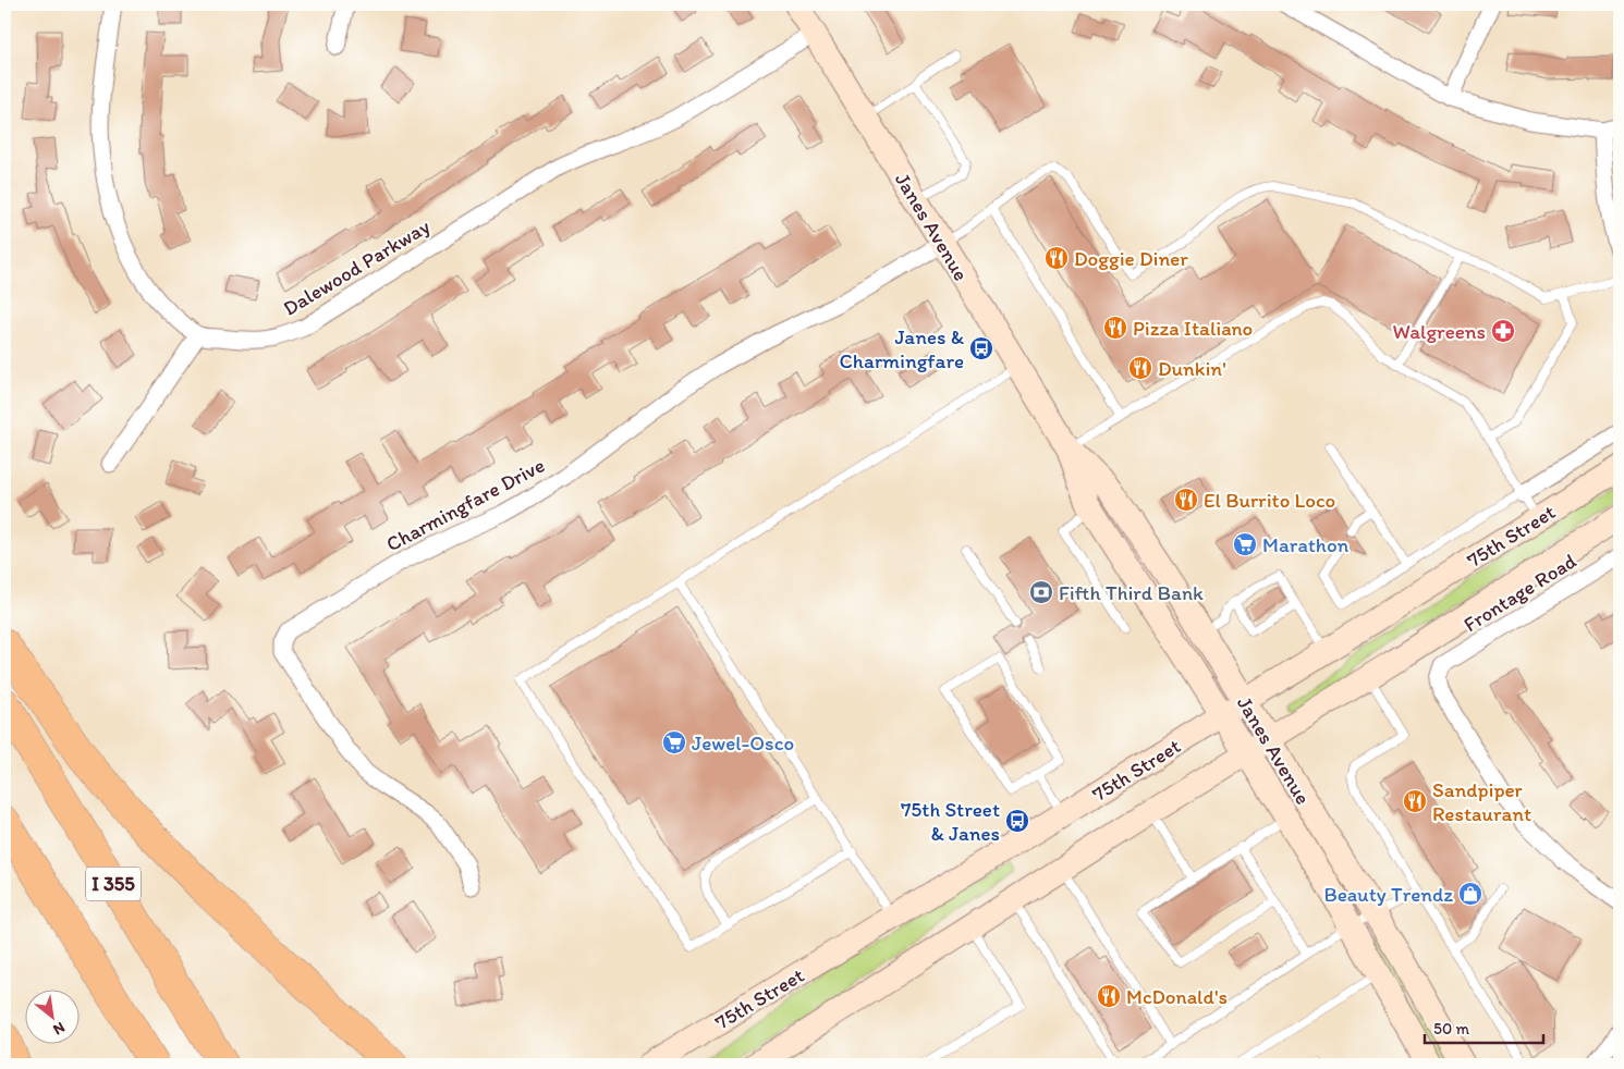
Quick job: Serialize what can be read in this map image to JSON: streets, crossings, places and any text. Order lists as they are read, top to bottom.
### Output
{
  "streets": {
    "highway": ["I 355"],
    "main road": ["Janes Avenue", "75th Street"],
    "street": ["Dalewood Parkway", "Charmingfare Drive", "Frontage Road"]
  },
  "crossings": [
    ["Janes Avenue", "Dalewood Parkway"],
    ["Janes Avenue", "Charmingfare Drive"],
    ["Janes Avenue", "75th Street"]
  ],
  "places": {
    "restaurant": [
      "Doggie Diner",
      "Pizza Italiano",
      "Dunkin'",
      "El Burrito Loco",
      "Sandpiper Restaurant",
      "McDonald's"
    ],
    "pharmacy": ["Walgreens"],
    "bus stop": ["Janes & Charmingfare", "75th Street & Janes"],
    "supermarket": ["Marathon", "Jewel-Osco"],
    "bank": ["Fifth Third Bank"],
    "shop": ["Beauty Trendz"]
  },
  "scale_bar": "50 m",
  "north": "bottom right"
}
